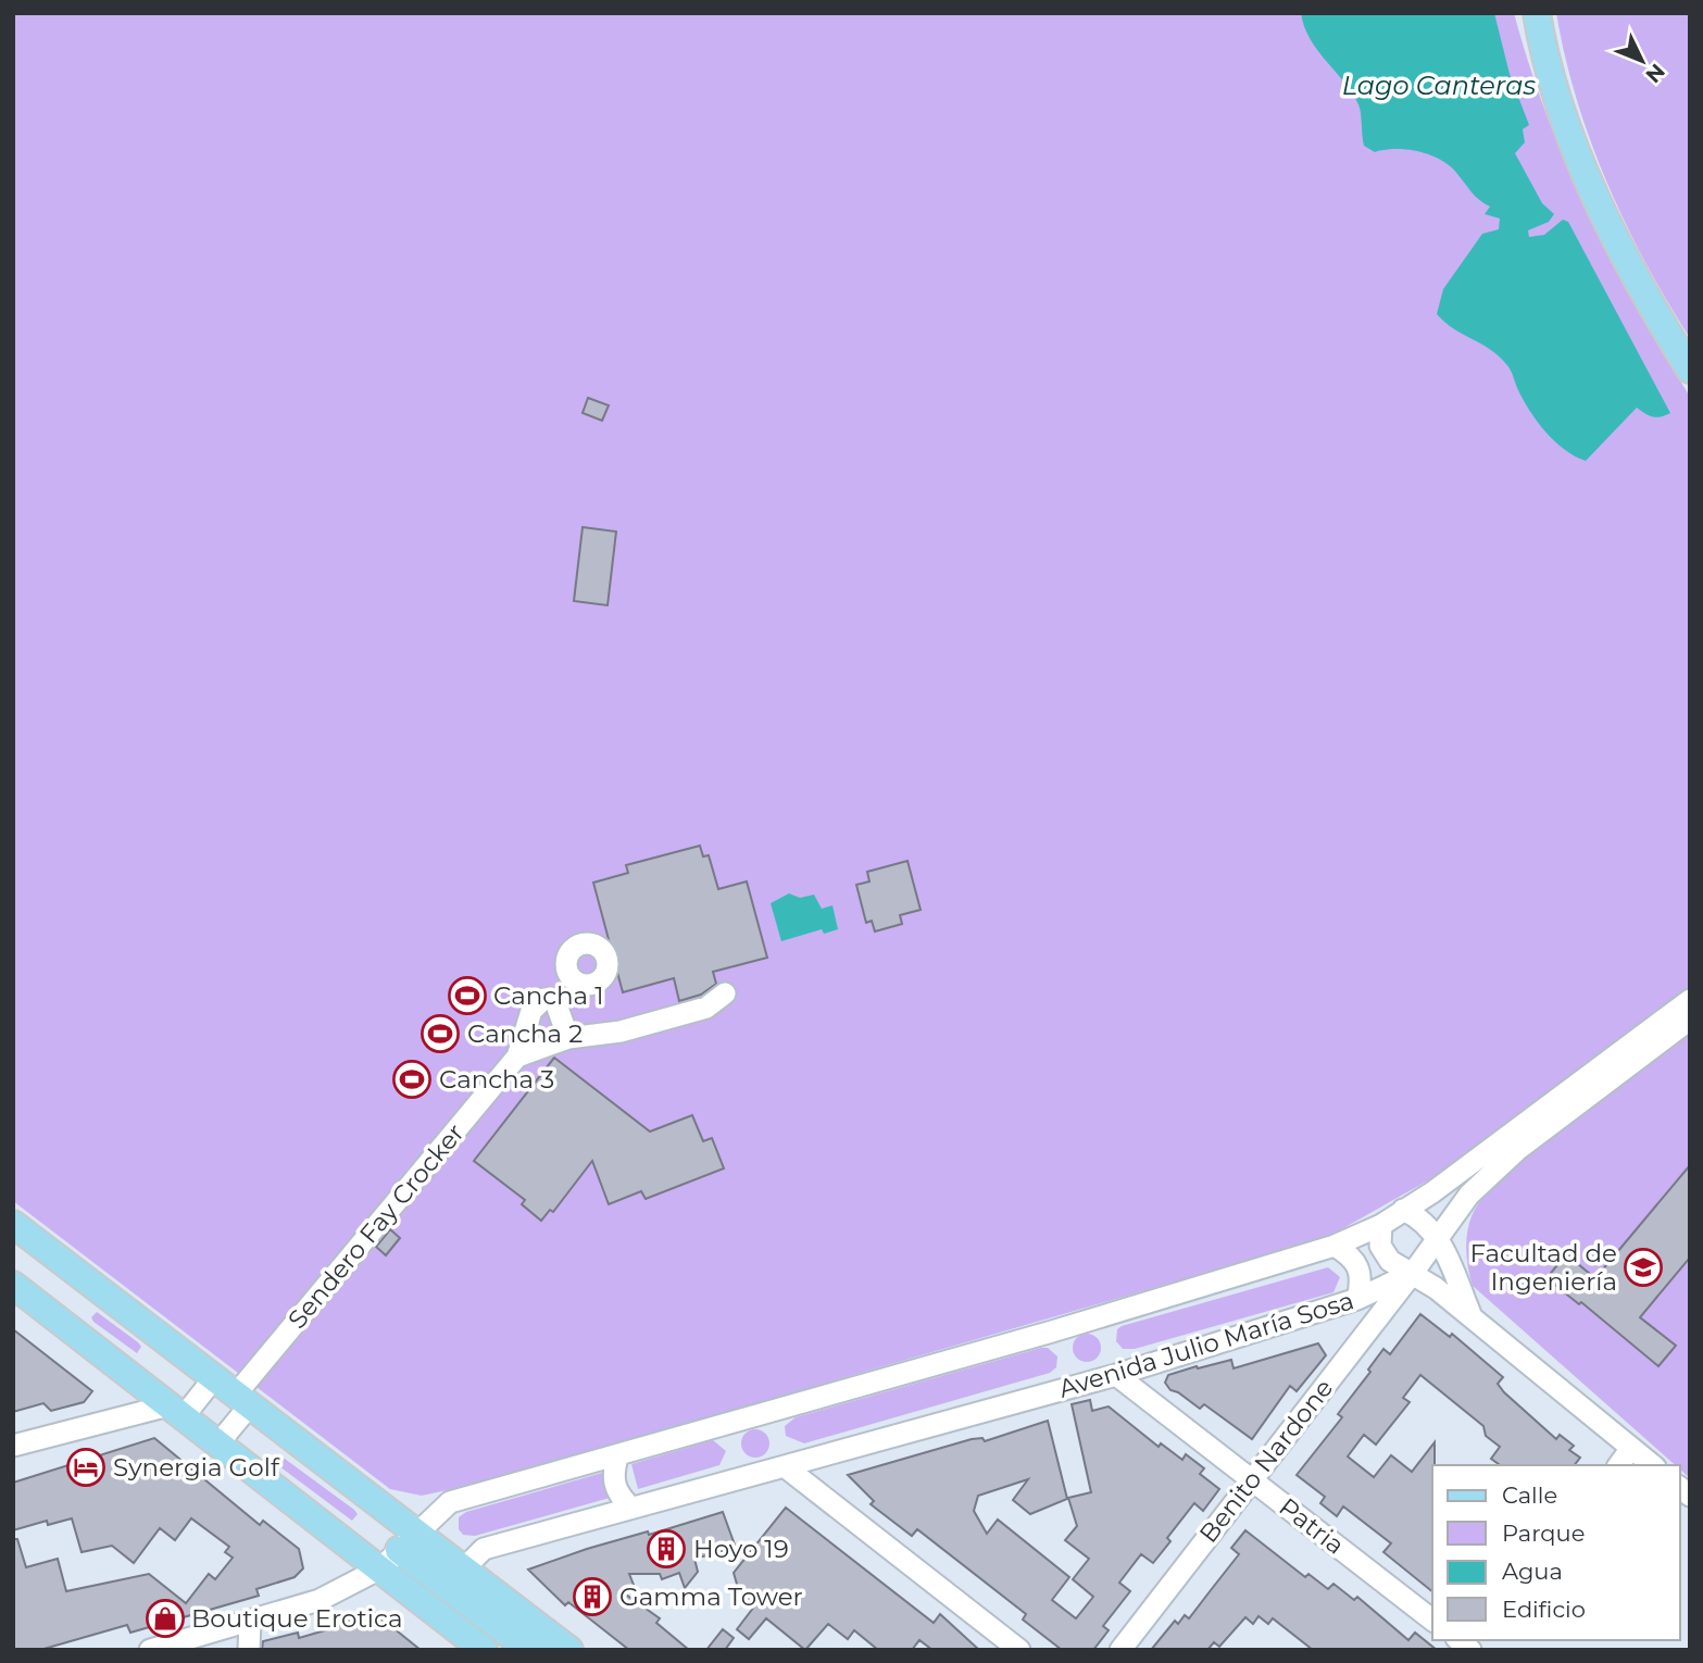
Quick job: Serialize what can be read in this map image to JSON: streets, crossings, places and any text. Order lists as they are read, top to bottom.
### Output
{
  "streets": {
    "street": [
      "Sendero Fay Crocker",
      "Avenida Julio María Sosa",
      "Benito Nardone",
      "Patria"
    ]
  },
  "crossings": [
    ["Avenida Julio María Sosa", "Benito Nardone"],
    ["Avenida Julio María Sosa", "Patria"],
    ["Benito Nardone", "Patria"]
  ],
  "water": ["Lago Canteras"],
  "places": {
    "sports": ["Cancha 1", "Cancha 2", "Cancha 3"],
    "school or university": ["Facultad de Ingeniería"],
    "hotel": ["Synergia Golf"],
    "building": ["Hoyo 19", "Gamma Tower"],
    "shop": ["Boutique Erotica"]
  },
  "legend": [
    "Calle",
    "Parque",
    "Agua",
    "Edificio"
  ],
  "north": "bottom right"
}
